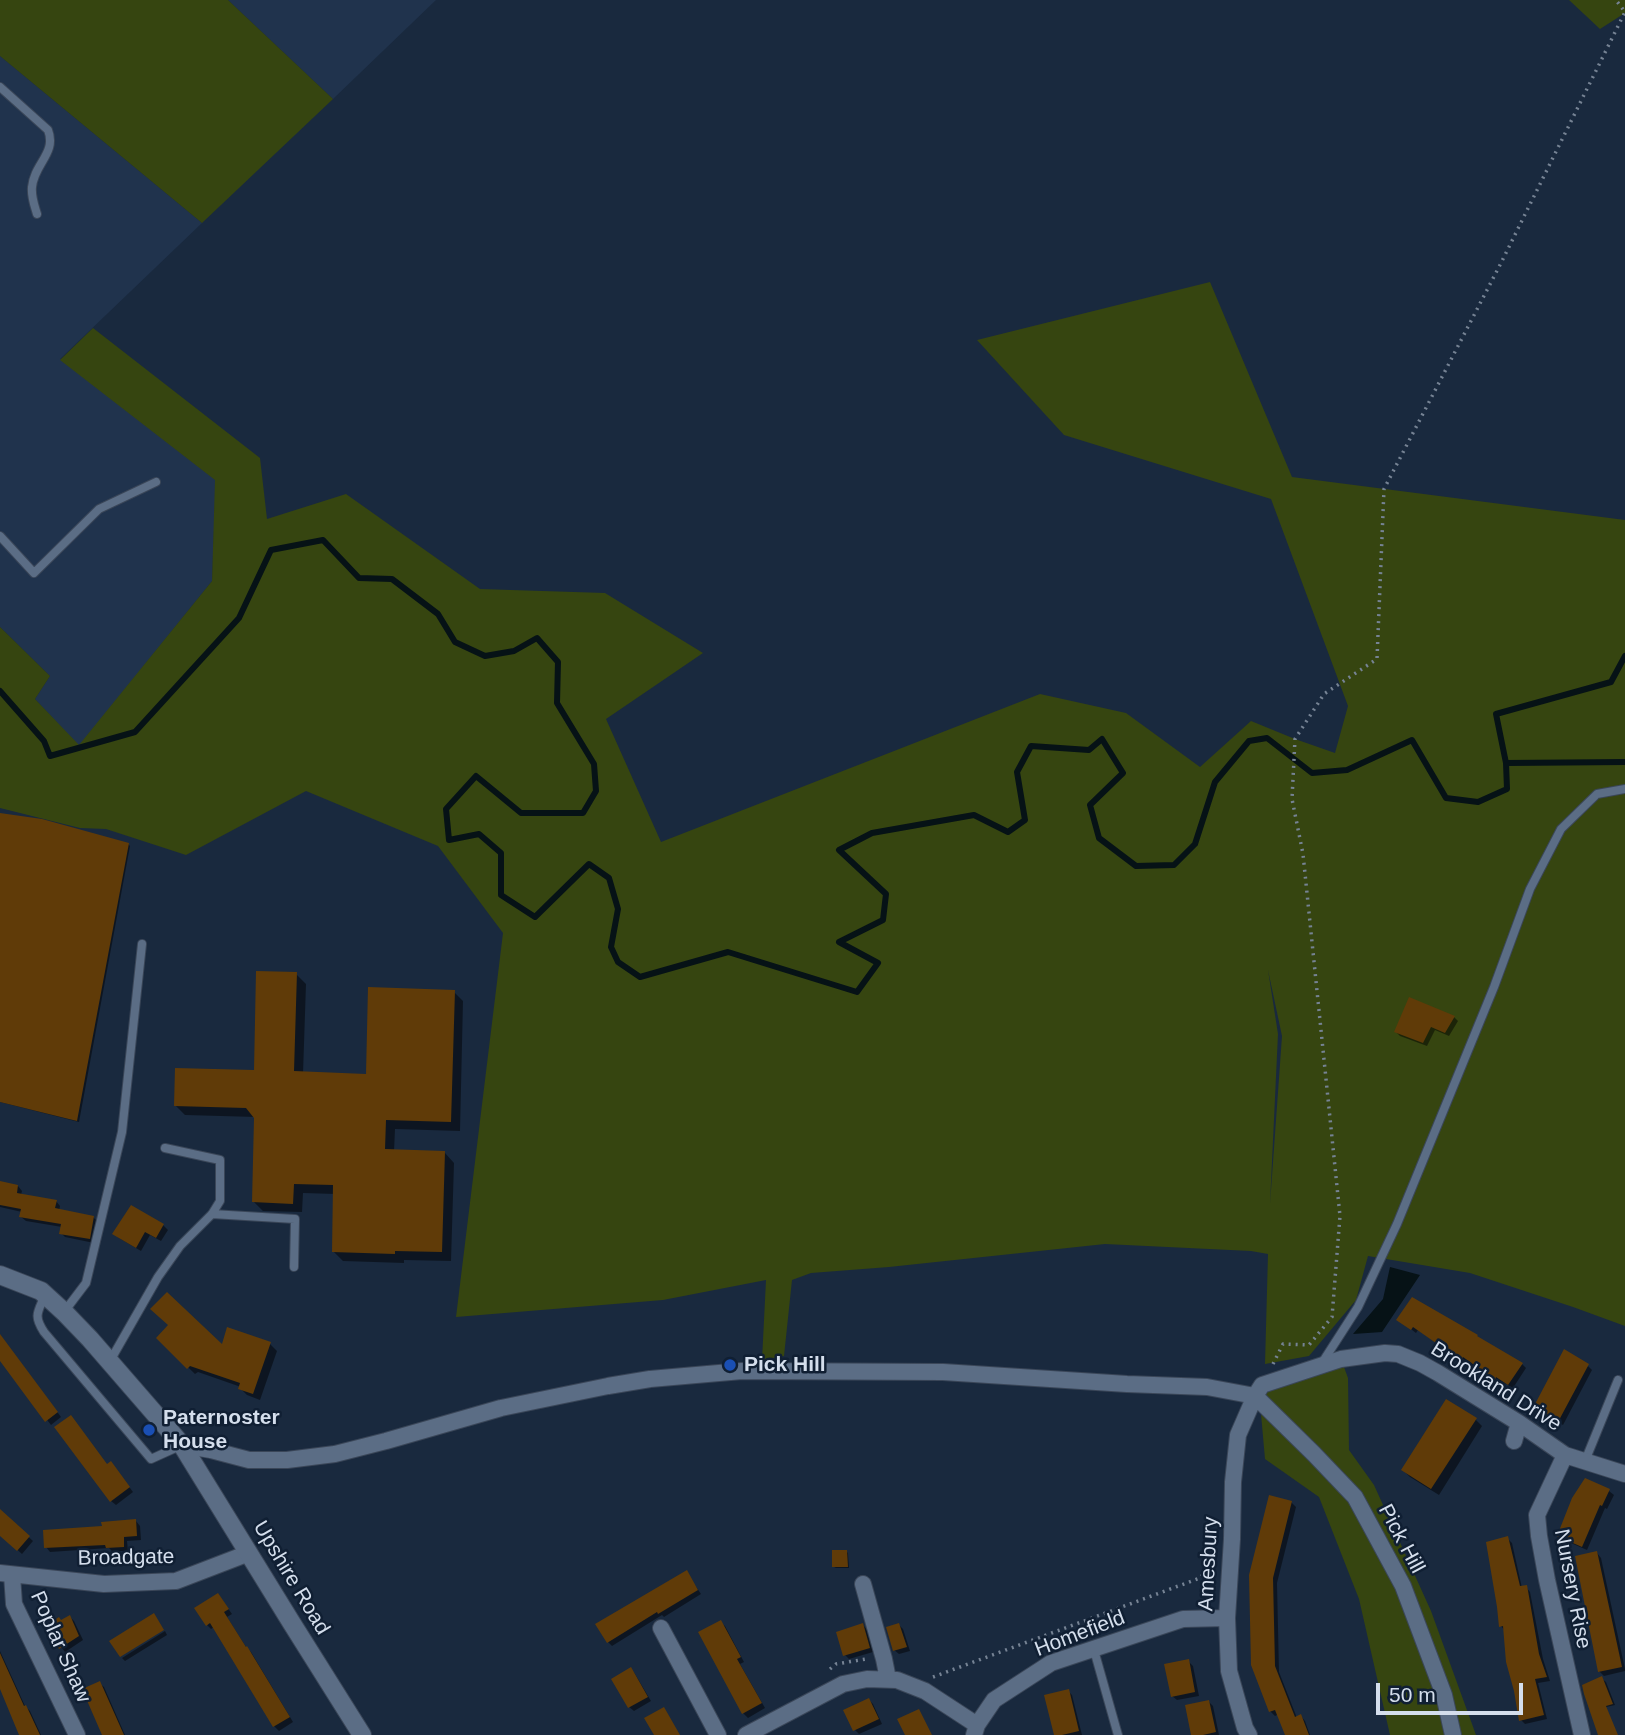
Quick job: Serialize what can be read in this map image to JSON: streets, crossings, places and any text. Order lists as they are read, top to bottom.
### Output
{
  "streets": {
    "street": [
      "Brookland Drive",
      "Pick Hill",
      "Broadgate",
      "Amesbury",
      "Upshire Road",
      "Nursery Rise",
      "Homefield",
      "Poplar Shaw"
    ]
  },
  "crossings": [
    ["Brookland Drive", "Pick Hill"],
    ["Brookland Drive", "Amesbury"],
    ["Brookland Drive", "Nursery Rise"],
    ["Pick Hill", "Amesbury"],
    ["Broadgate", "Upshire Road"],
    ["Broadgate", "Poplar Shaw"],
    ["Amesbury", "Homefield"]
  ],
  "places": ["Pick Hill", "Paternoster House"],
  "scale_bar": "50 m"
}
